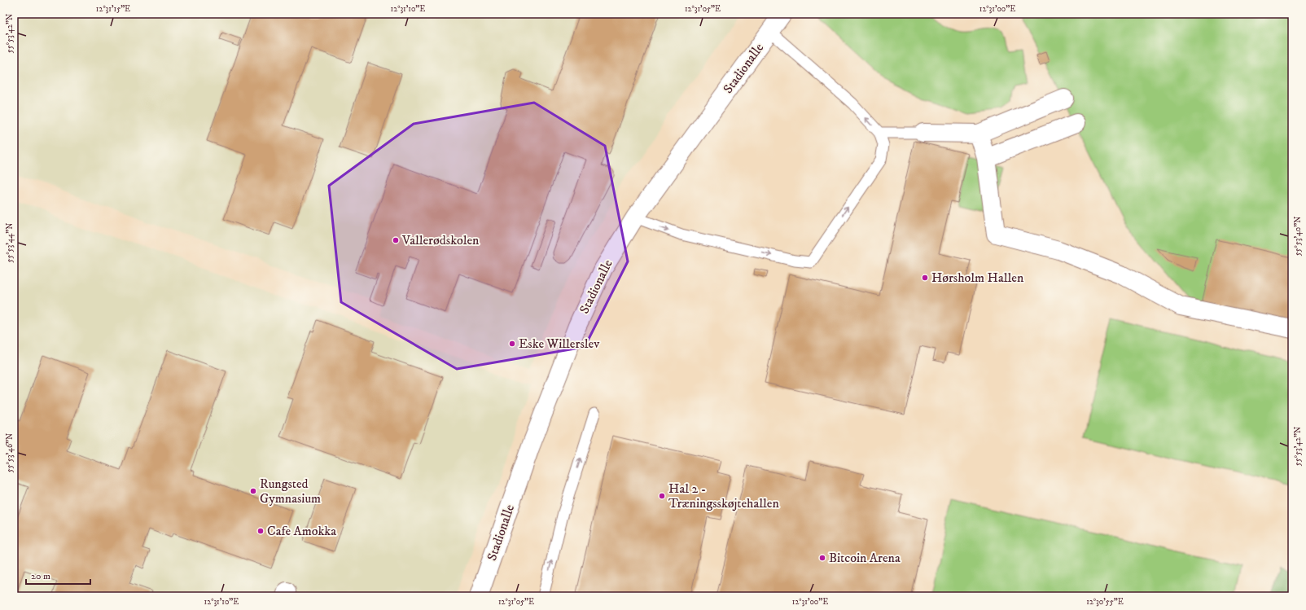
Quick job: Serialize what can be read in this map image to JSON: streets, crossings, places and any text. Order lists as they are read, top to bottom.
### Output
{
  "streets": {
    "street": ["Stadionalle"]
  },
  "places": [
    "Vallerødskolen",
    "Hørsholm Hallen",
    "Eske Willerslev",
    "Rungsted Gymnasium",
    "Hal 2 - Træningsskøjtehallen",
    "Cafe Amokka",
    "Bitcoin Arena"
  ],
  "scale_bar": "20 m",
  "coordinates": [
    "12°31'15\"E",
    "12°31'10\"E",
    "12°31'05\"E",
    "12°31'00\"E",
    "55°53'42\"N",
    "55°53'40\"N",
    "55°53'44\"N",
    "55°53'46\"N",
    "12°30'55\"E"
  ]
}
